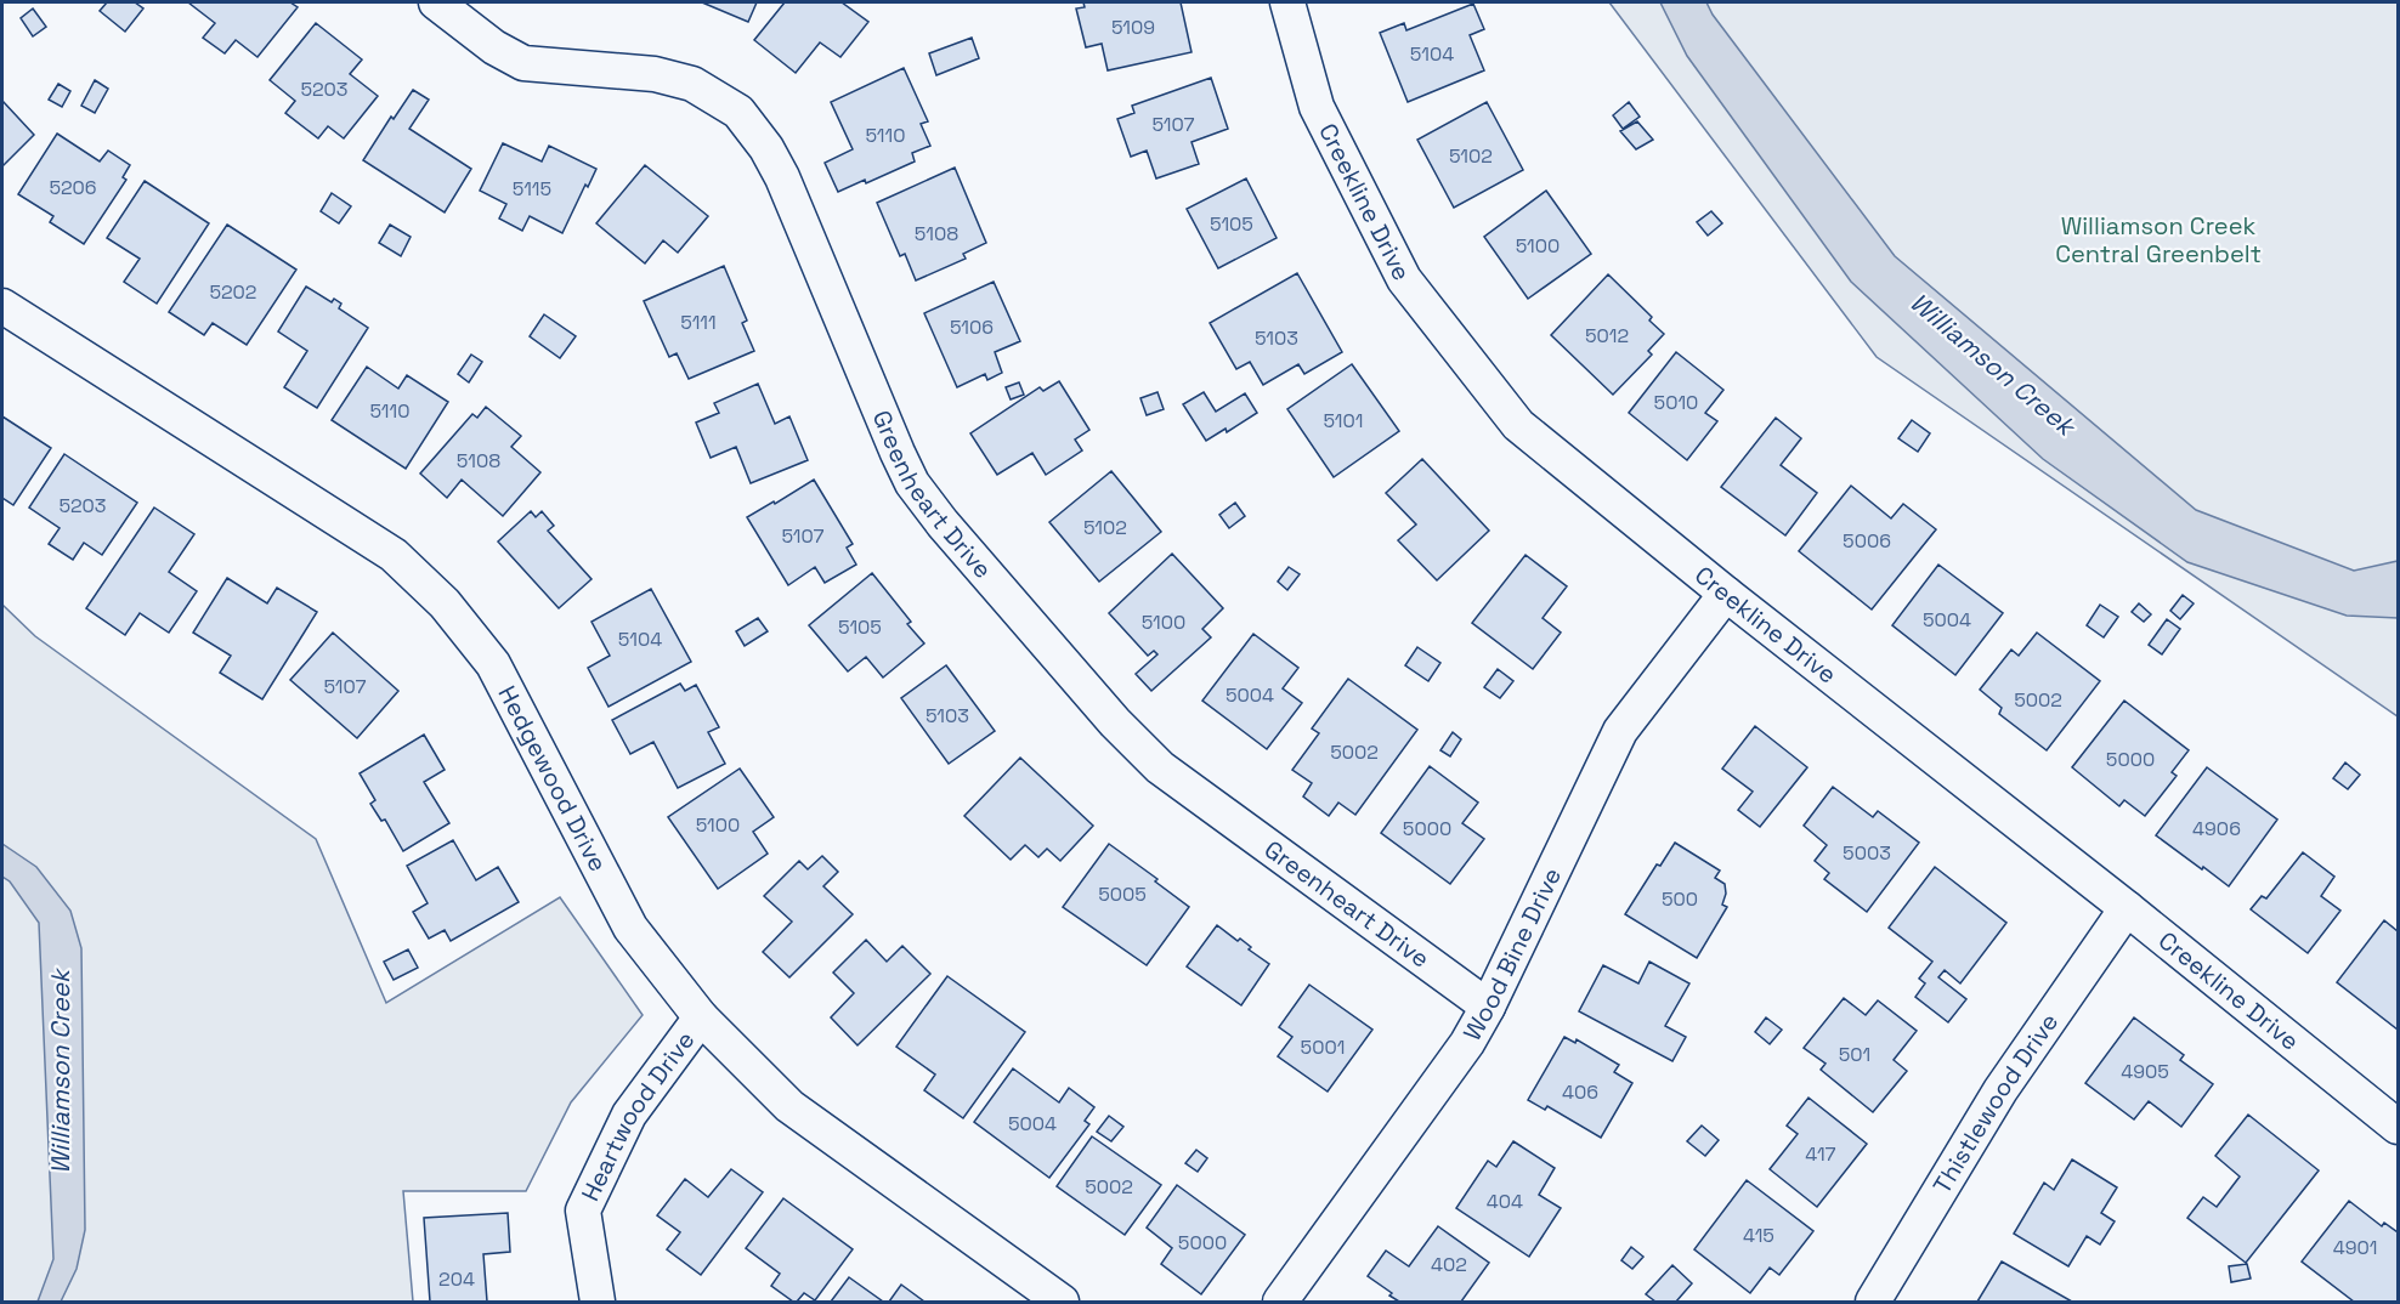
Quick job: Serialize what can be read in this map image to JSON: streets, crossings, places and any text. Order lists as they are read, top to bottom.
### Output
{
  "streets": {
    "street": [
      "Creekline Drive",
      "Greenheart Drive",
      "Hedgewood Drive",
      "Wood Bine Drive",
      "Thistlewood Drive",
      "Heartwood Drive"
    ]
  },
  "crossings": [
    ["Creekline Drive", "Wood Bine Drive"],
    ["Creekline Drive", "Thistlewood Drive"],
    ["Greenheart Drive", "Wood Bine Drive"],
    ["Hedgewood Drive", "Heartwood Drive"]
  ],
  "water": ["Williamson Creek"],
  "parks": ["Williamson Creek Central Greenbelt"],
  "house_numbers": [
    "5109",
    "5104",
    "5203",
    "5107",
    "5110",
    "5102",
    "5206",
    "5115",
    "5105",
    "5108",
    "5100",
    "5202",
    "5111",
    "5106",
    "5012",
    "5103",
    "5010",
    "5110",
    "5101",
    "5108",
    "5203",
    "5102",
    "5107",
    "5006",
    "5004",
    "5100",
    "5105",
    "5104",
    "5107",
    "5004",
    "5002",
    "5103",
    "5002",
    "5000",
    "5100",
    "5000",
    "4906",
    "5003",
    "5005",
    "500",
    "5001",
    "501",
    "4905",
    "406",
    "5004",
    "417",
    "5002",
    "404",
    "415",
    "5000",
    "4901",
    "402",
    "204"
  ]
}
